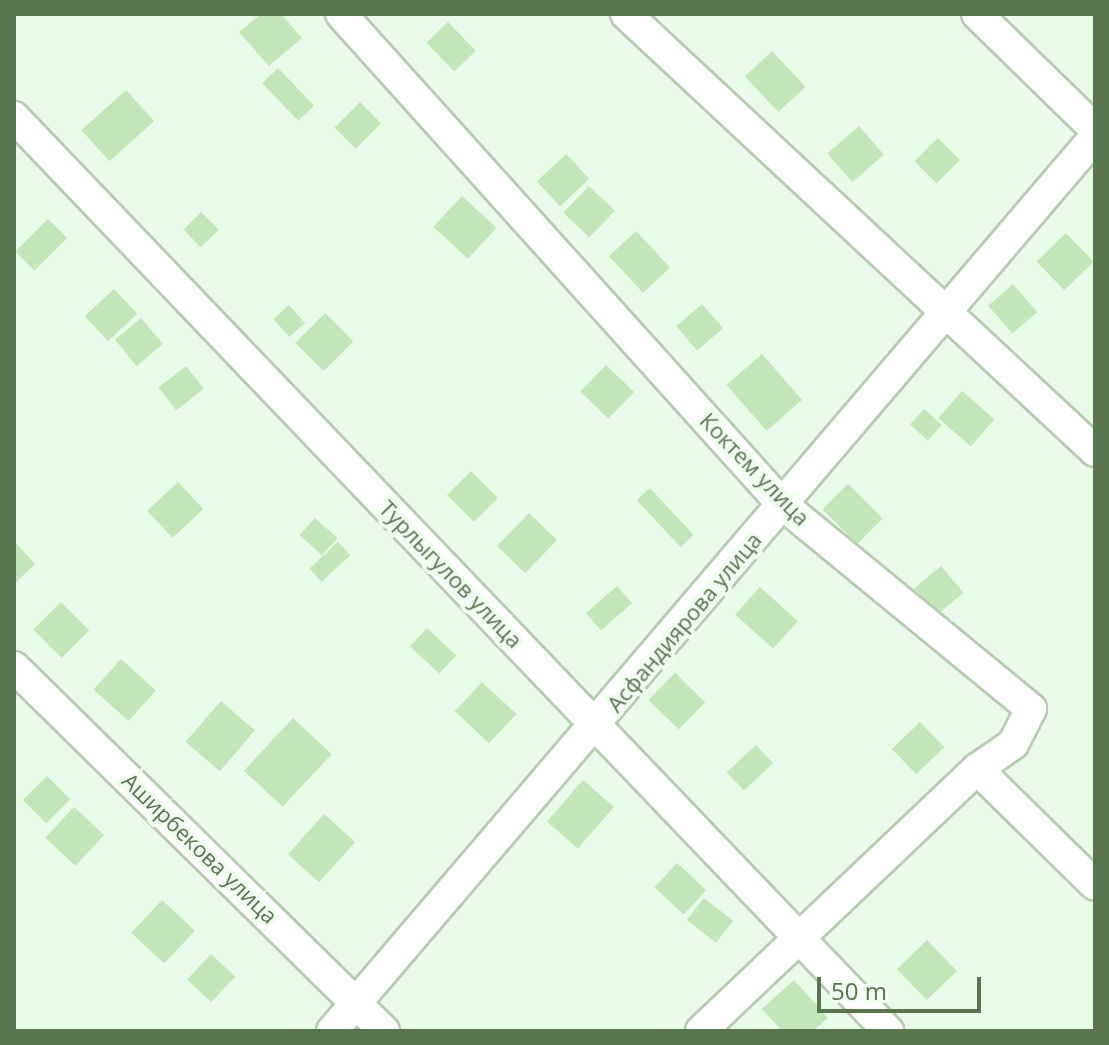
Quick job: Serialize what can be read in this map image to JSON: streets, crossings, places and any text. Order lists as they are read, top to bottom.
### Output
{
  "streets": {
    "street": [
      "Коктем улица",
      "Турлыгулов улица",
      "Асфандиярова улица",
      "Аширбекова улица"
    ]
  },
  "crossings": [
    ["Коктем улица", "Асфандиярова улица"],
    ["Турлыгулов улица", "Асфандиярова улица"],
    ["Асфандиярова улица", "Аширбекова улица"]
  ],
  "scale_bar": "50 m"
}
